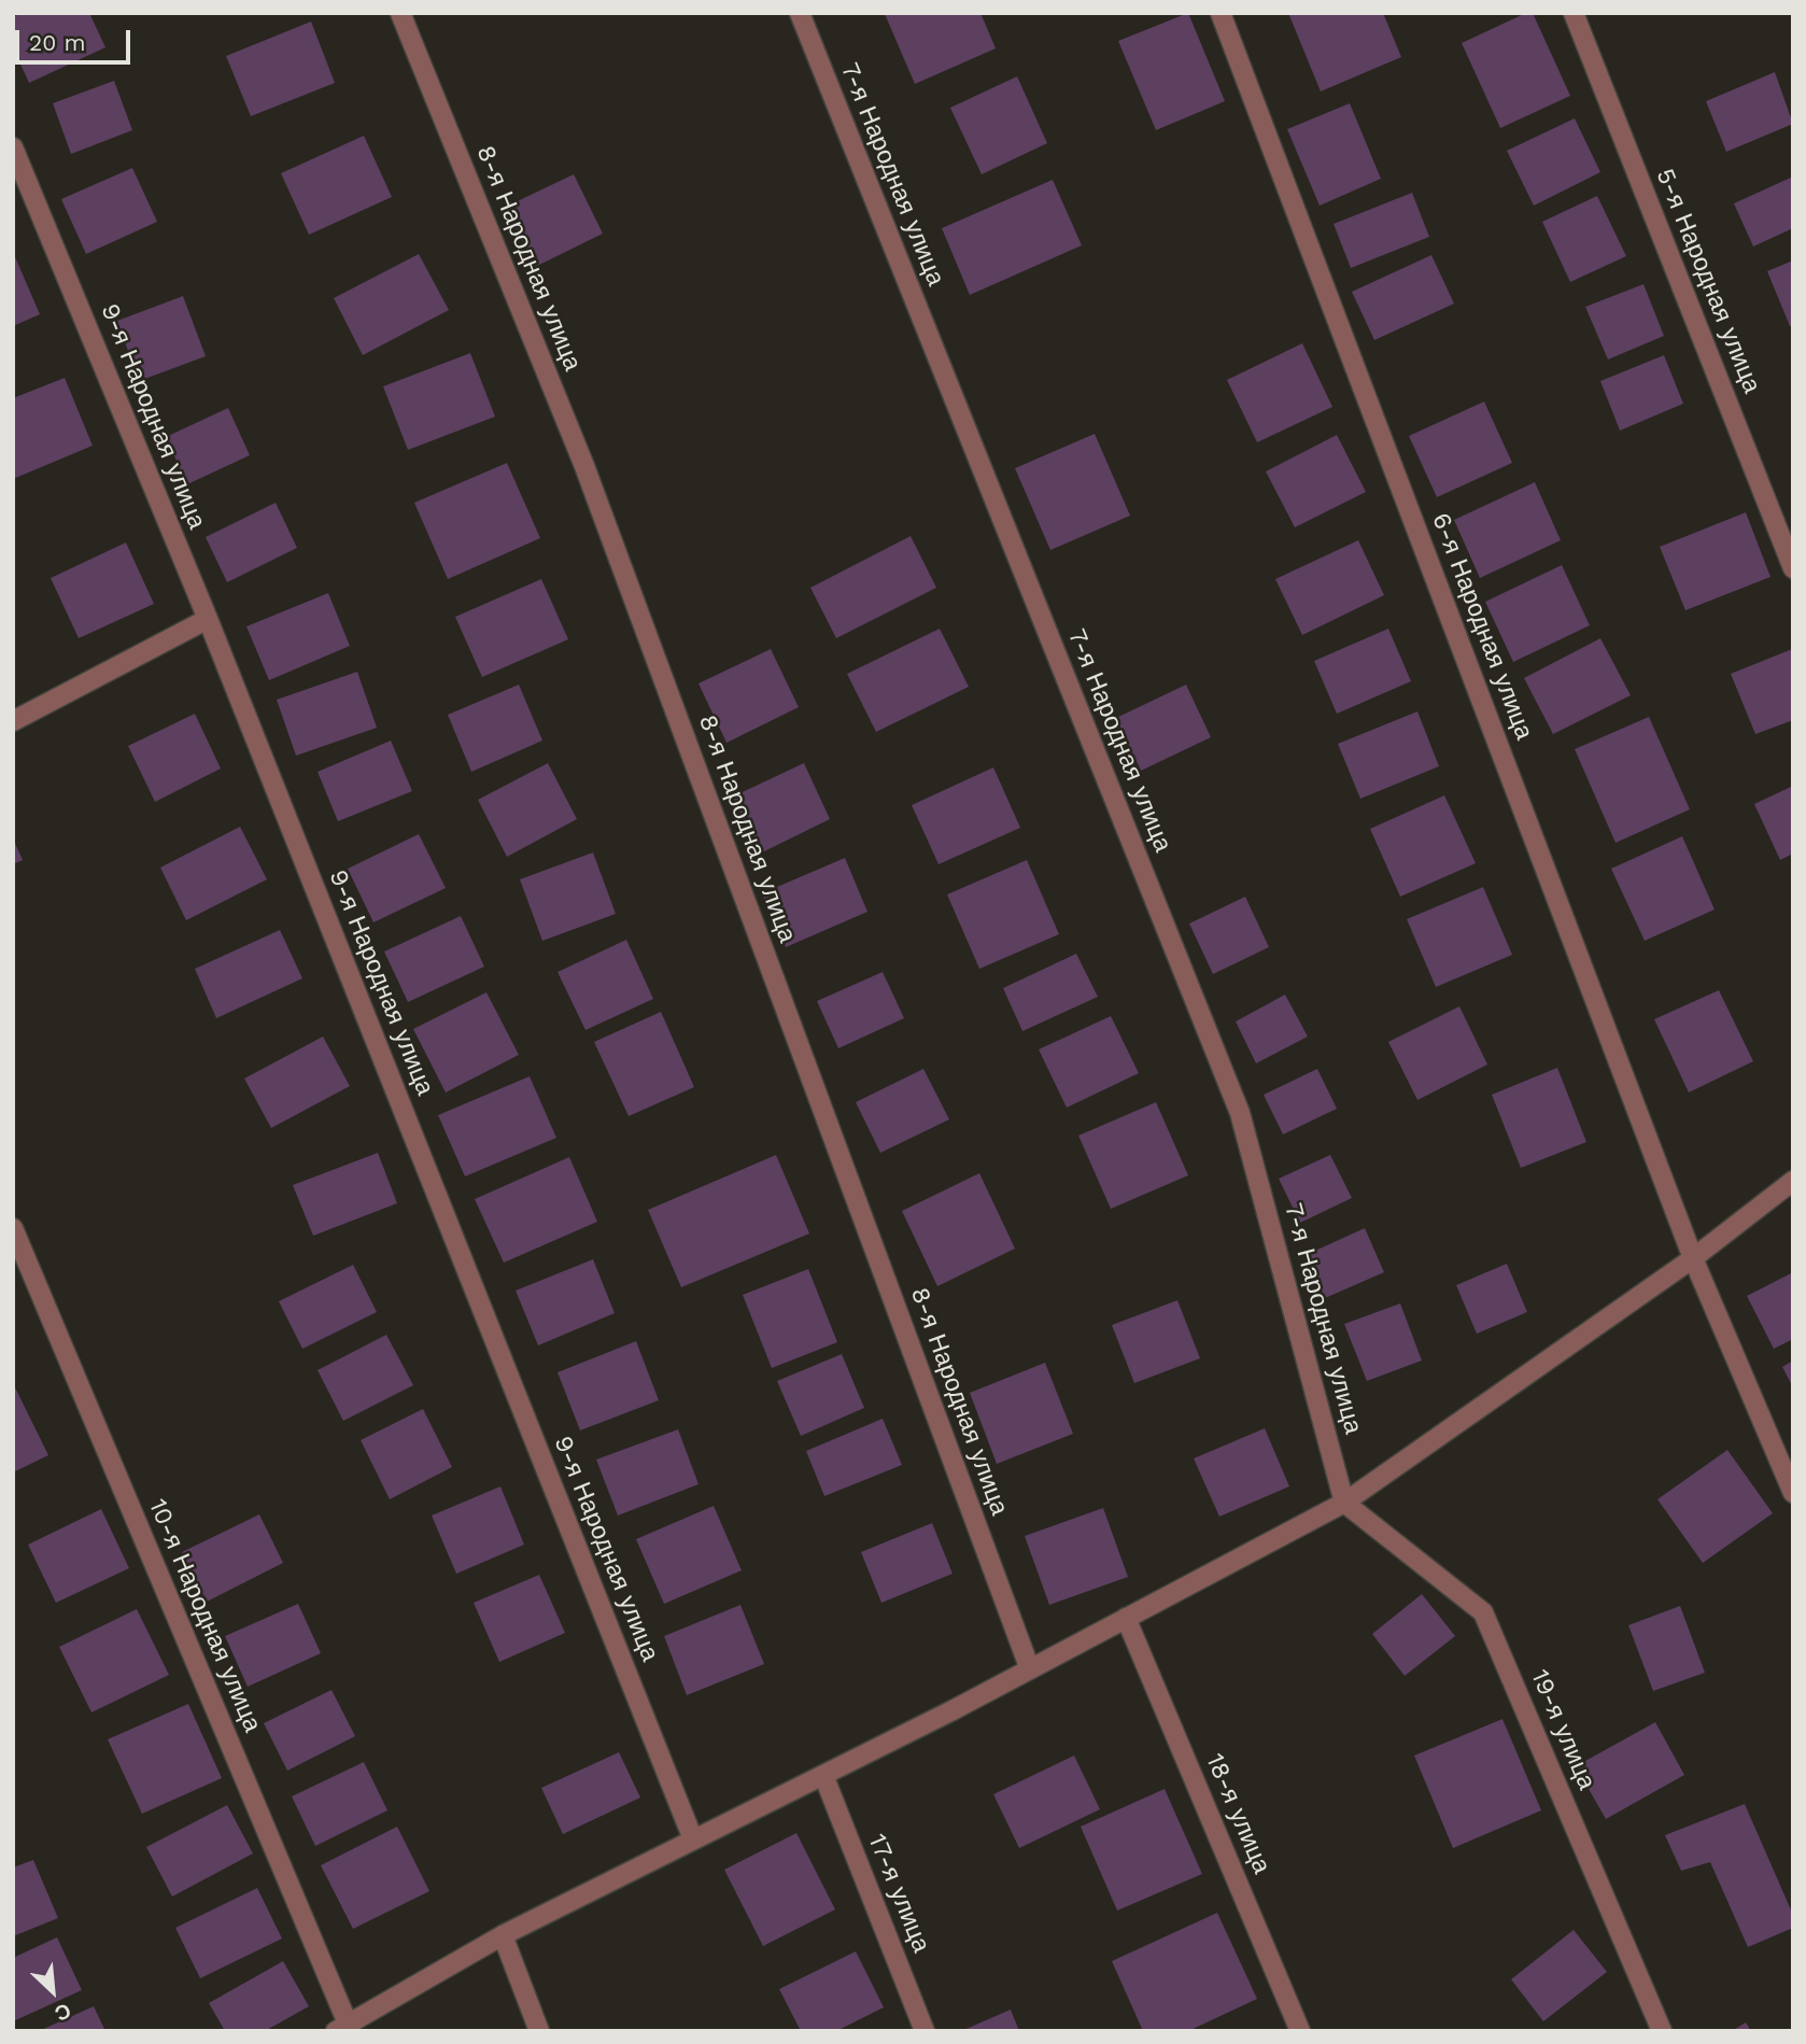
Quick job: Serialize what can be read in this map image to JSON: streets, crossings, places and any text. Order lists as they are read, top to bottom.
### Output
{
  "streets": {
    "street": [
      "7-я Народная улица",
      "8-я Народная улица",
      "5-я Народная улица",
      "9-я Народная улица",
      "6-я Народная улица",
      "10-я Народная улица",
      "19-я улица",
      "18-я улица",
      "17-я улица"
    ]
  },
  "crossings": [
    ["7-я Народная улица", "19-я улица"]
  ],
  "scale_bar": "20 m",
  "north": "bottom right"
}
